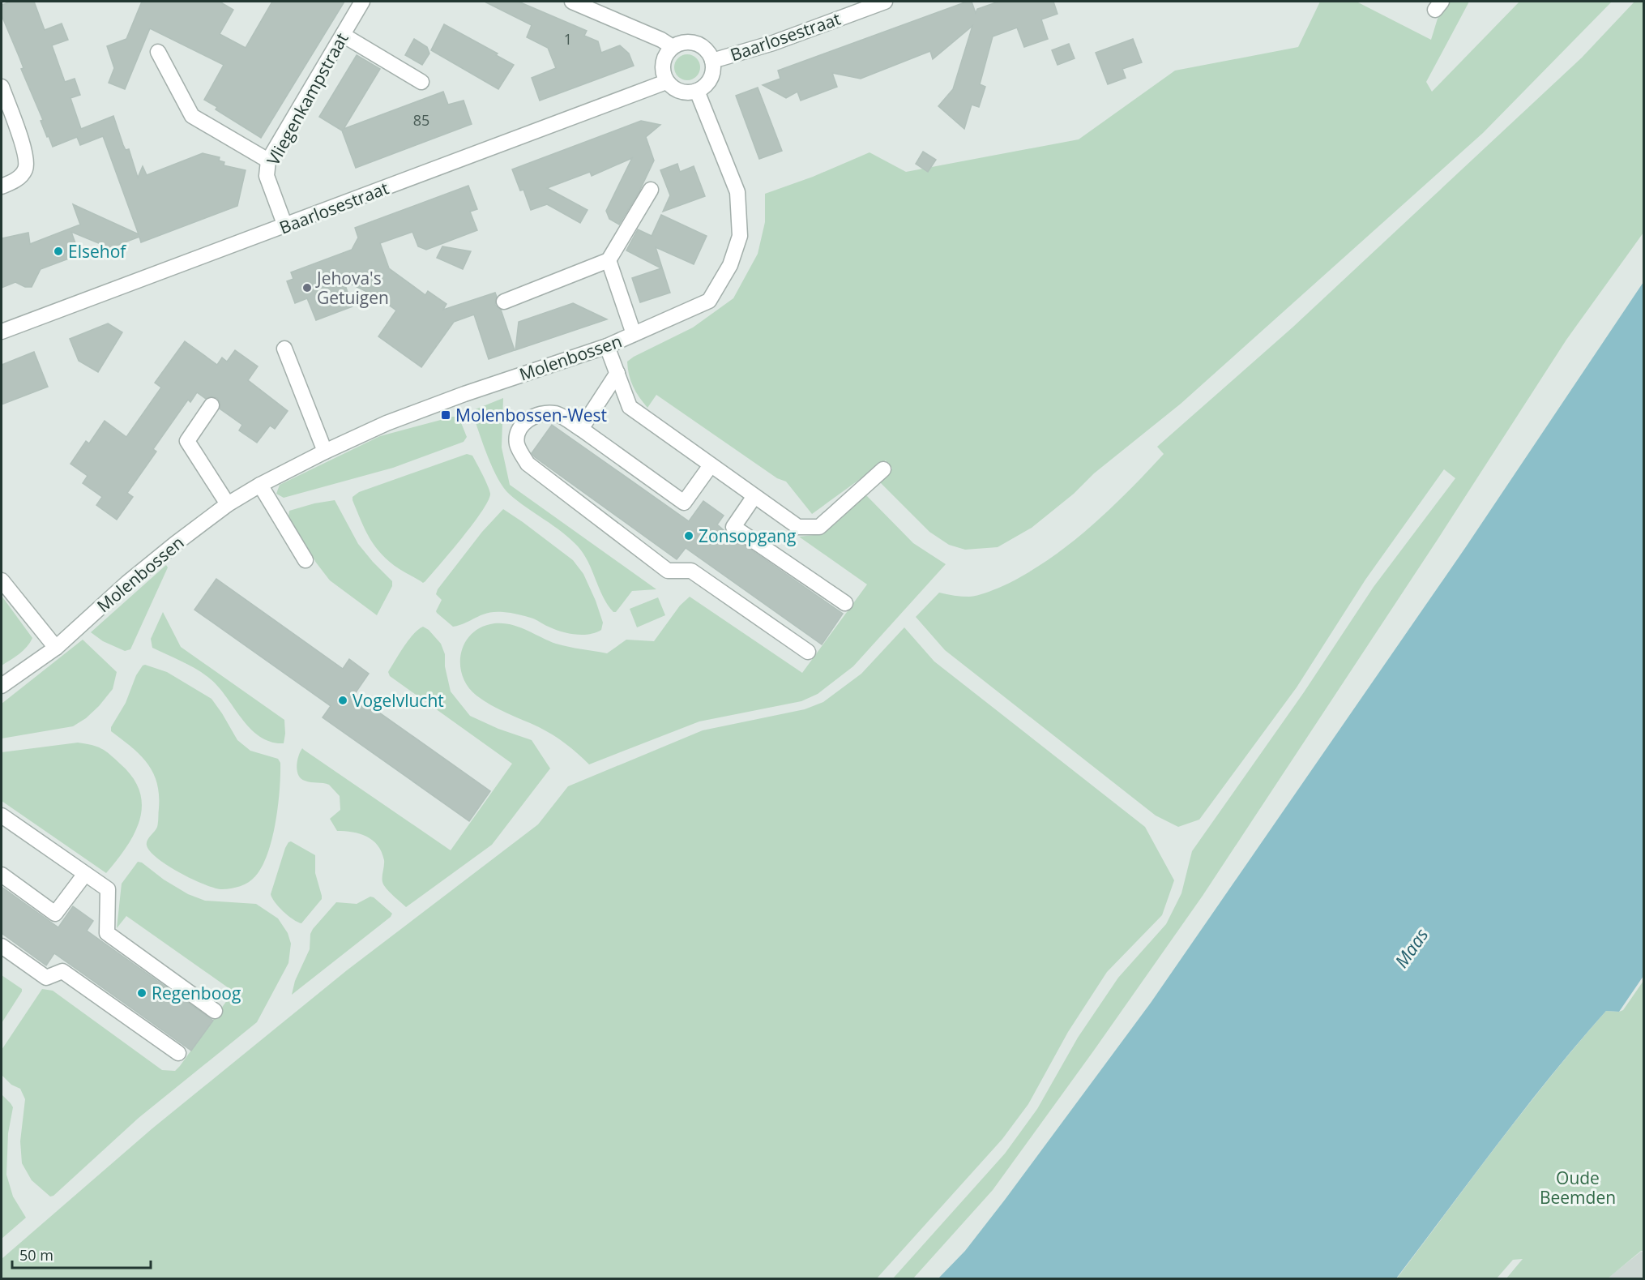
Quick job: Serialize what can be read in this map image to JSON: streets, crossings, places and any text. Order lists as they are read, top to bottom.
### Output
{
  "streets": {
    "street": ["Baarlosestraat", "Vliegenkampstraat", "Molenbossen"]
  },
  "crossings": [
    ["Baarlosestraat", "Vliegenkampstraat"],
    ["Baarlosestraat", "Molenbossen"]
  ],
  "water": ["Maas"],
  "parks": ["Oude Beemden"],
  "places": {
    "other": [
      "Elsehof",
      "Jehova's Getuigen",
      "Zonsopgang",
      "Vogelvlucht",
      "Regenboog"
    ],
    "transit": ["Molenbossen-West"]
  },
  "house_numbers": ["1", "85"],
  "scale_bar": "50 m"
}
